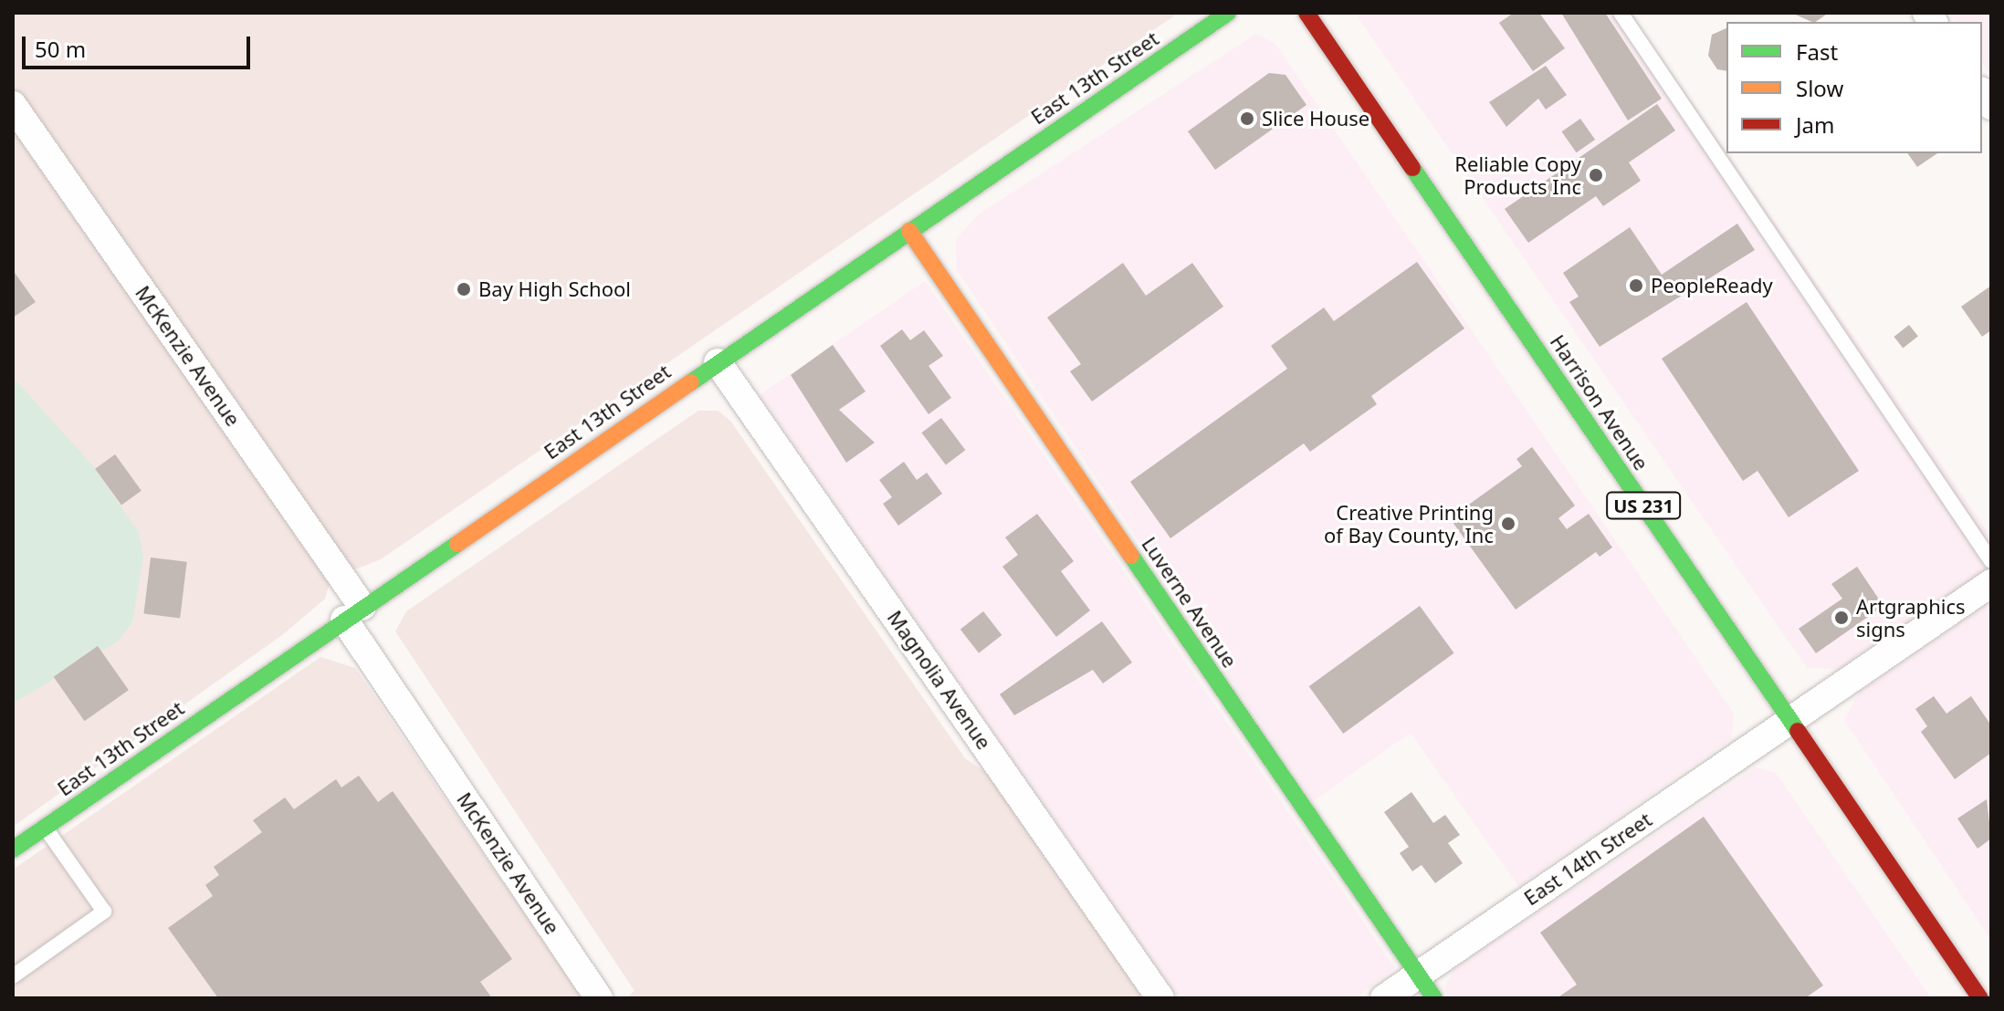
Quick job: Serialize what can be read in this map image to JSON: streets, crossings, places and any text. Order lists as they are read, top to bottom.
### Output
{
  "streets": {
    "street": [
      "East 13th Street",
      "McKenzie Avenue",
      "Harrison Avenue",
      "US 231",
      "Luverne Avenue",
      "Magnolia Avenue",
      "East 14th Street"
    ]
  },
  "crossings": [
    ["East 13th Street", "McKenzie Avenue"],
    ["East 13th Street", "Luverne Avenue"],
    ["East 13th Street", "Magnolia Avenue"],
    ["Harrison Avenue", "East 14th Street"],
    ["Luverne Avenue", "East 14th Street"]
  ],
  "places": [
    "Slice House",
    "Reliable Copy Products Inc",
    "PeopleReady",
    "Bay High School",
    "Creative Printing of Bay County, Inc",
    "Artgraphics signs"
  ],
  "legend": ["Fast", "Slow", "Jam"],
  "scale_bar": "50 m"
}
